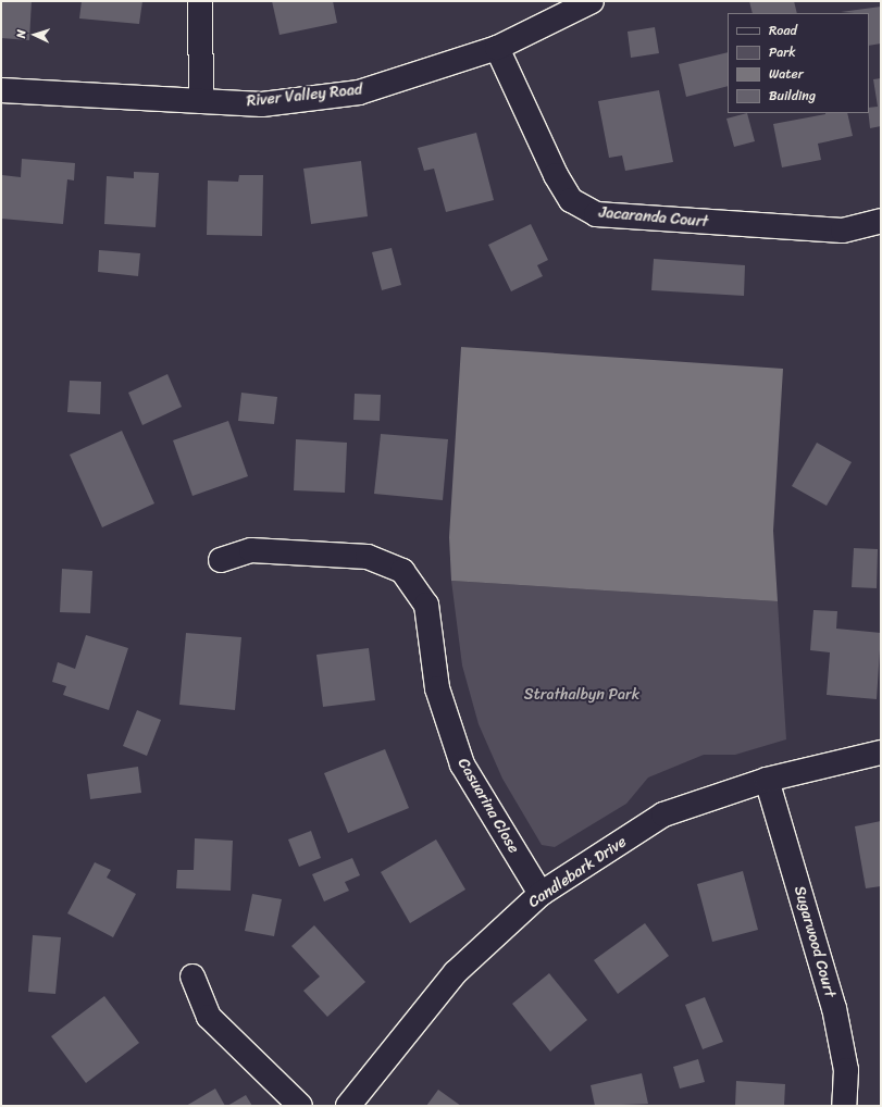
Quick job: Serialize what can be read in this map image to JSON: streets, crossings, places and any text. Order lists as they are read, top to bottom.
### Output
{
  "streets": {
    "street": [
      "River Valley Road",
      "Jacaranda Court",
      "Casuarina Close",
      "Candlebark Drive",
      "Sugarwood Court"
    ]
  },
  "crossings": [
    ["River Valley Road", "Jacaranda Court"],
    ["Casuarina Close", "Candlebark Drive"],
    ["Candlebark Drive", "Sugarwood Court"]
  ],
  "parks": ["Strathalbyn Park"],
  "legend": [
    "Road",
    "Park",
    "Water",
    "Building"
  ],
  "north": "left"
}
